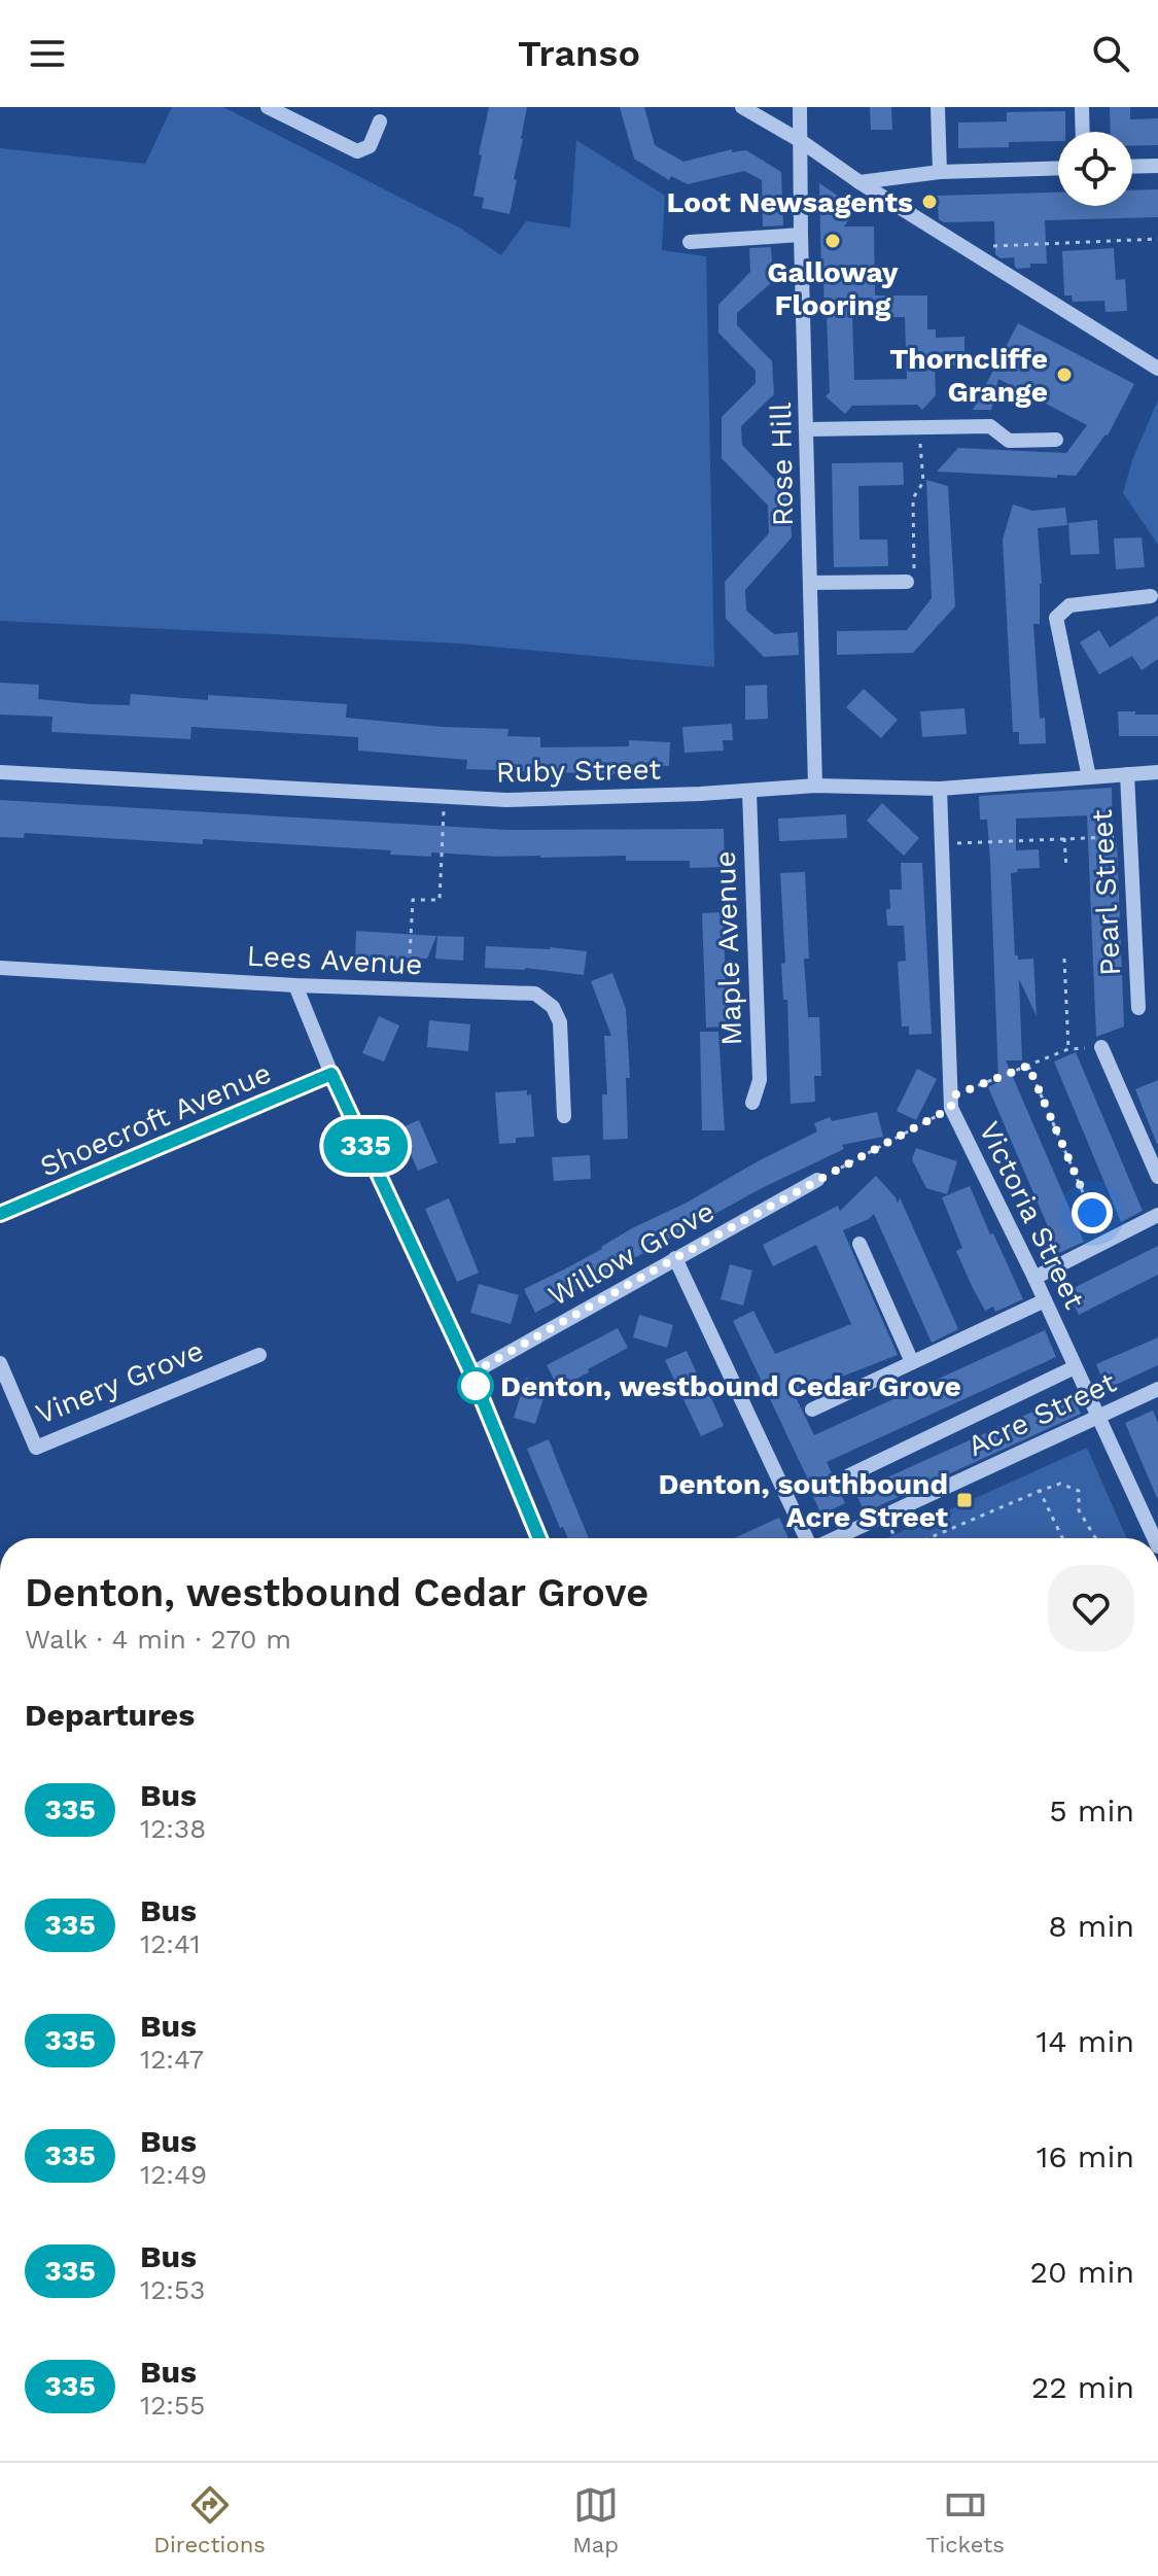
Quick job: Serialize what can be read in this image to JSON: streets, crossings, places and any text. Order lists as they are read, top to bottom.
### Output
{
  "streets": {
    "street": [
      "Rose Hill",
      "Ruby Street",
      "Pearl Street",
      "Maple Avenue",
      "Lees Avenue",
      "Shoecroft Avenue",
      "Victoria Street",
      "Willow Grove",
      "Vinery Grove",
      "Acre Street"
    ]
  },
  "crossings": [
    ["Rose Hill", "Ruby Street"],
    ["Ruby Street", "Pearl Street"],
    ["Ruby Street", "Maple Avenue"],
    ["Ruby Street", "Victoria Street"],
    ["Victoria Street", "Acre Street"]
  ],
  "places": {
    "other": [
      "Loot Newsagents",
      "Galloway Flooring",
      "Thorncliffe Grange",
      "Denton, westbound Cedar Grove"
    ],
    "transit": ["Denton, southbound Acre Street"]
  },
  "lines": ["bus line 335"],
  "page": {
    "header": "Transo",
    "on_map": "335",
    "heading": [
      ["Denton, westbound Cedar Grove", "Walk · 4 min · 270 m"],
      "Departures"
    ],
    "list": [
      {
        "mark": "335",
        "name": "Bus",
        "note": "12:38",
        "value": "5 min"
      },
      {
        "mark": "335",
        "name": "Bus",
        "note": "12:41",
        "value": "8 min"
      },
      {
        "mark": "335",
        "name": "Bus",
        "note": "12:47",
        "value": "14 min"
      },
      {
        "mark": "335",
        "name": "Bus",
        "note": "12:49",
        "value": "16 min"
      },
      {
        "mark": "335",
        "name": "Bus",
        "note": "12:53",
        "value": "20 min"
      },
      {
        "mark": "335",
        "name": "Bus",
        "note": "12:55",
        "value": "22 min"
      }
    ],
    "tabs": ["Directions", "Map", "Tickets"]
  }
}
